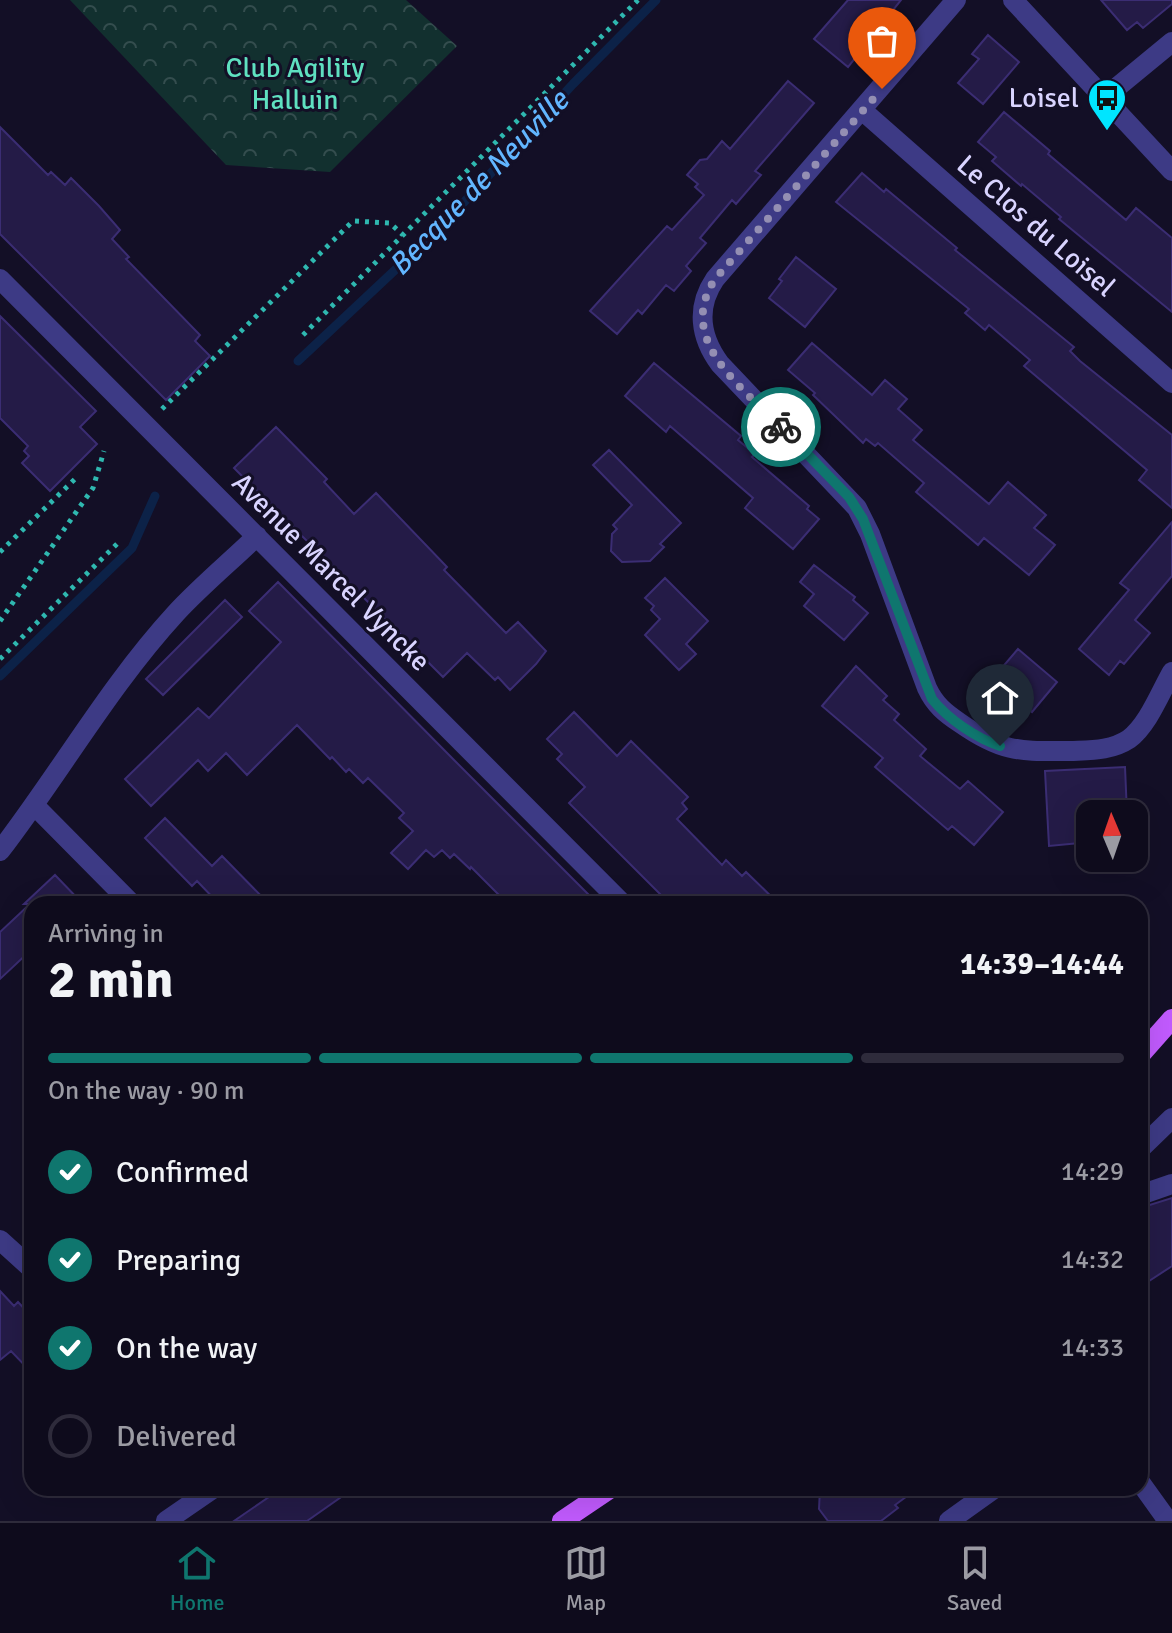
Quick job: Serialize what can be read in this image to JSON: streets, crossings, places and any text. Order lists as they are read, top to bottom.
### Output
{
  "streets": {
    "street": ["Le Clos du Loisel", "Avenue Marcel Vyncke"]
  },
  "water": ["Becque de Neuville"],
  "parks": ["Club Agility Halluin"],
  "places": {
    "bus stop": ["Loisel"]
  },
  "north": "top",
  "page": {
    "heading": ["2 min", "Arriving in", "14:39–14:44"],
    "bar": "On the way · 90 m",
    "list": [
      ["Confirmed", "14:29"],
      ["Preparing", "14:32"],
      ["On the way", "14:33"],
      "Delivered"
    ],
    "tabs": ["Home", "Map", "Saved"]
  }
}
